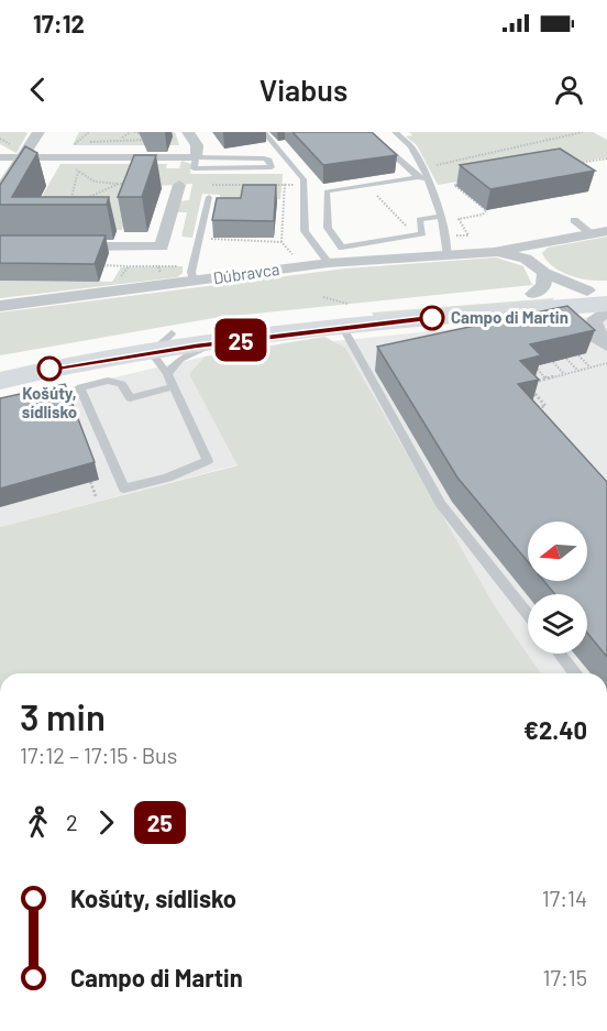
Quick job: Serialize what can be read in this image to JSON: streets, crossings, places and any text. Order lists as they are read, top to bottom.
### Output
{
  "streets": {
    "street": ["Dúbravca"]
  },
  "places": ["Campo di Martin", "Košúty, sídlisko"],
  "lines": ["bus line 25"],
  "north": "left",
  "page": {
    "status": "17:12",
    "header": "Viabus",
    "on_map": "25",
    "heading": ["3 min", "17:12 – 17:15 · Bus", "€2.40"],
    "legs": ["2", "25"],
    "list": [
      {
        "name": "Košúty, sídlisko",
        "value": "17:14"
      },
      {
        "name": "Campo di Martin",
        "value": "17:15"
      }
    ]
  }
}
